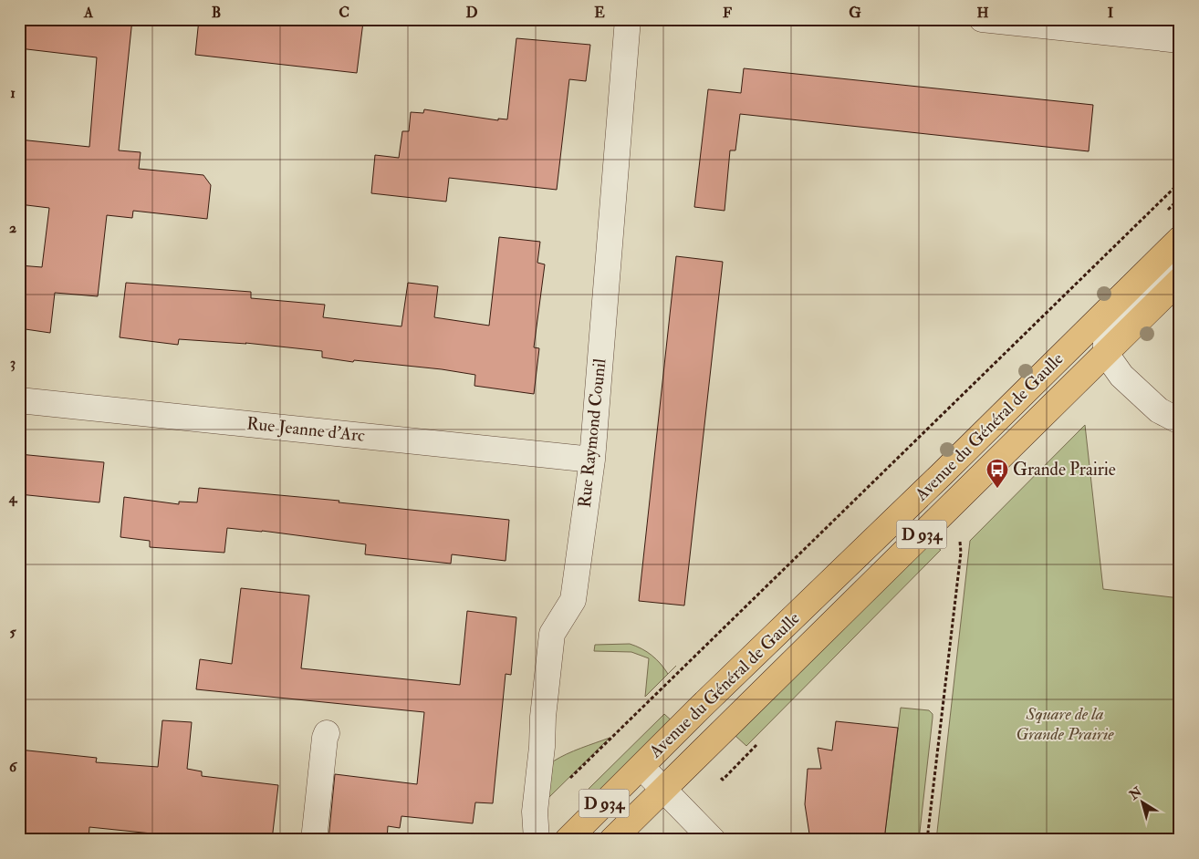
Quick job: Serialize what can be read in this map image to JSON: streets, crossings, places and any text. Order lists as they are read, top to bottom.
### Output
{
  "streets": {
    "main road": ["Avenue du Général de Gaulle", "D 934"],
    "street": ["Rue Jeanne d'Arc", "Rue Raymond Counil"]
  },
  "crossings": [
    ["Rue Jeanne d'Arc", "Rue Raymond Counil"]
  ],
  "parks": ["Square de la Grande Prairie"],
  "places": {
    "bus stop": ["Grande Prairie"]
  },
  "north": "top left",
  "grid": {
    "columns": [
      "A",
      "B",
      "C",
      "D",
      "E",
      "F",
      "G",
      "H",
      "I"
    ],
    "rows": [
      "1",
      "2",
      "3",
      "4",
      "5",
      "6"
    ]
  }
}
